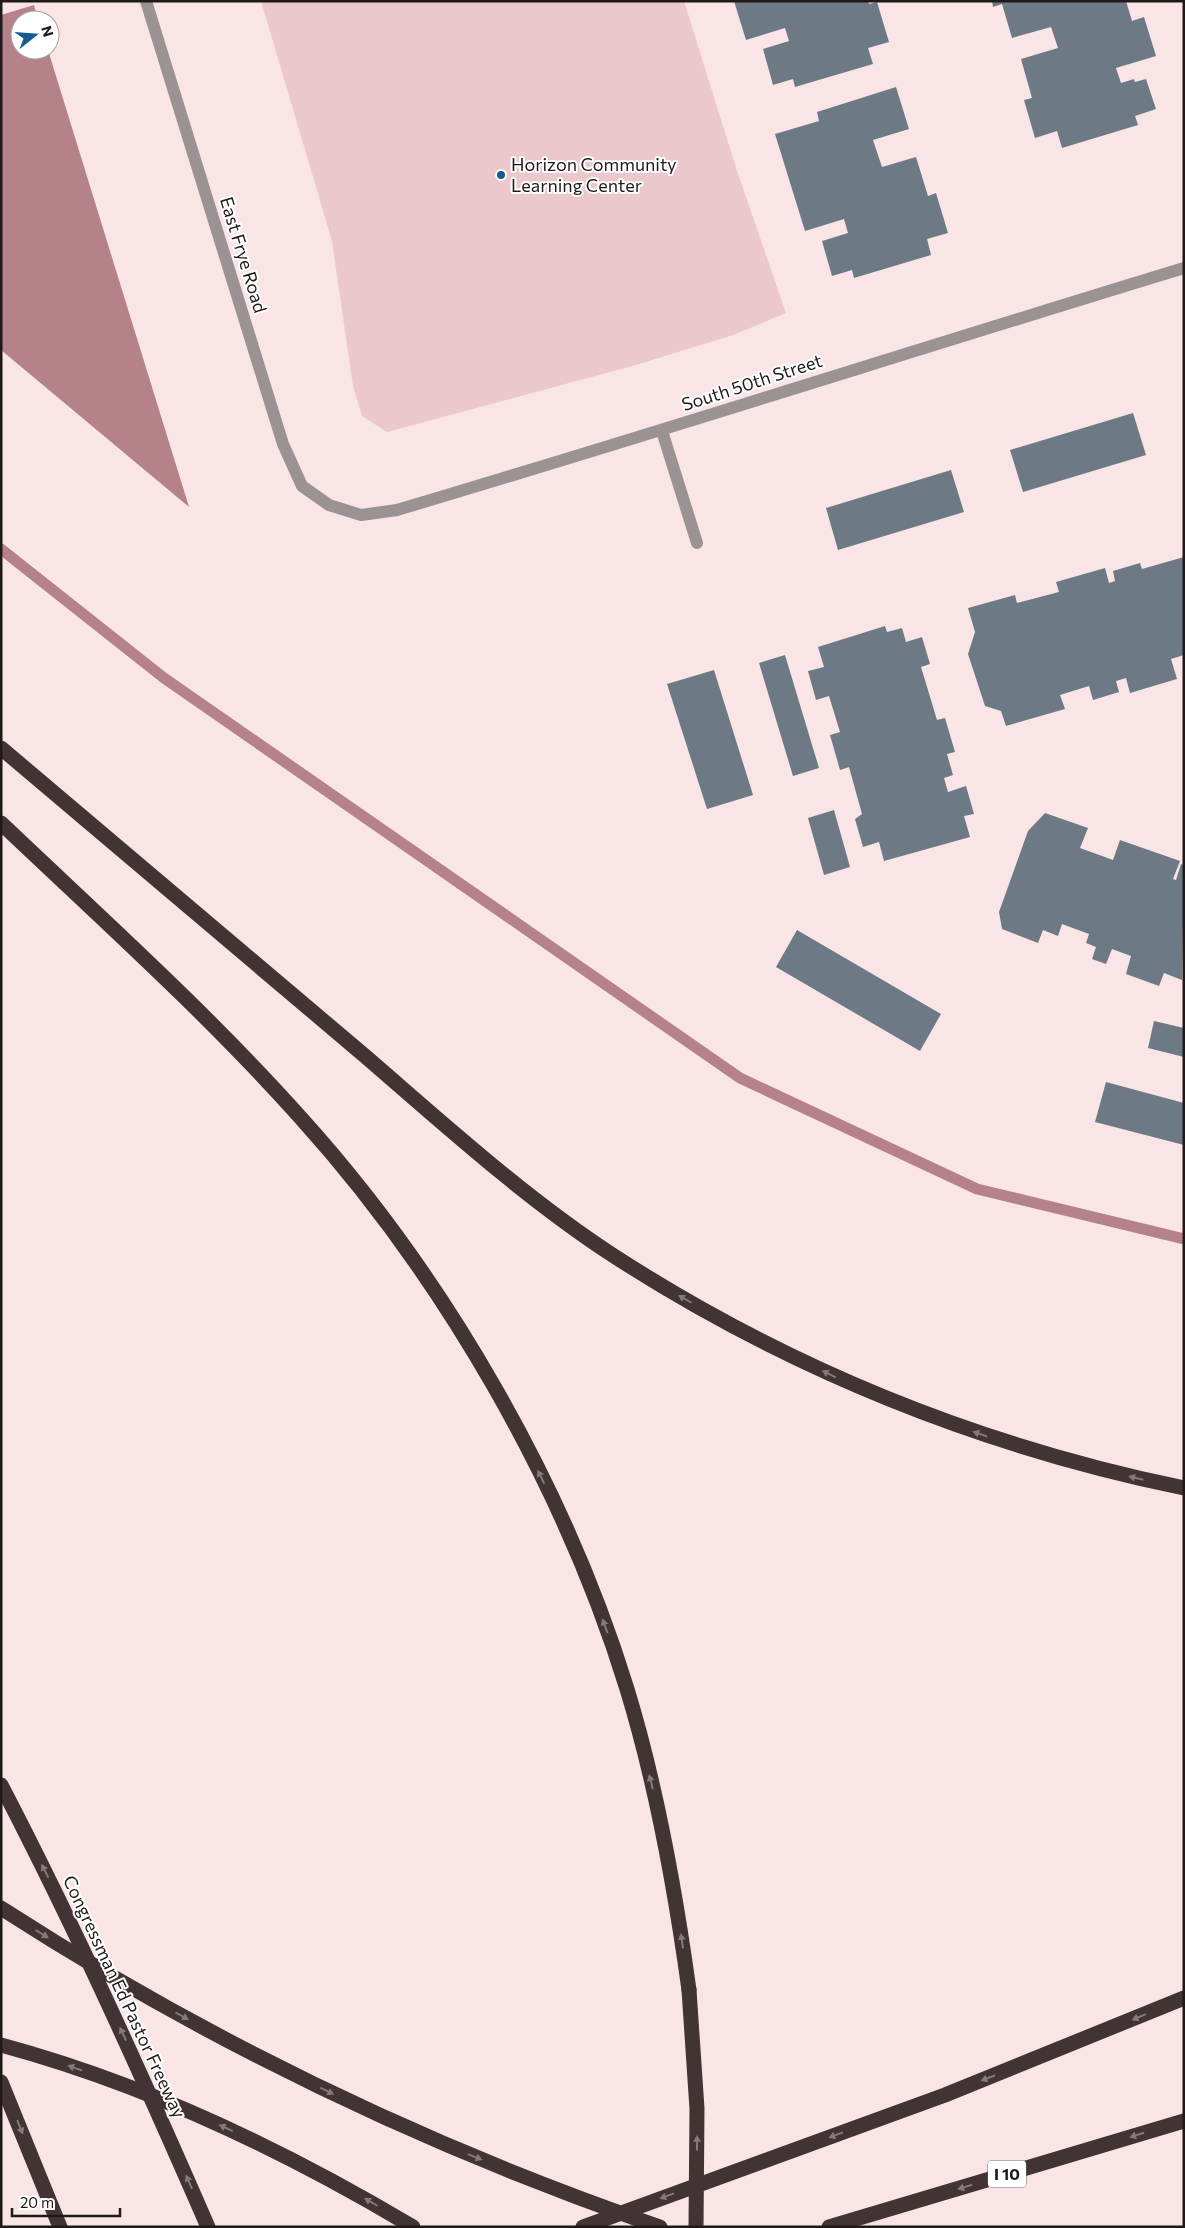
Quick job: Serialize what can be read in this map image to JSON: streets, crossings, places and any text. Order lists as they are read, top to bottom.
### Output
{
  "streets": {
    "highway": ["Congressman Ed Pastor Freeway", "I 10"],
    "street": ["East Frye Road", "South 50th Street"]
  },
  "crossings": [
    ["East Frye Road", "South 50th Street"]
  ],
  "places": ["Horizon Community Learning Center"],
  "scale_bar": "20 m",
  "north": "right"
}
